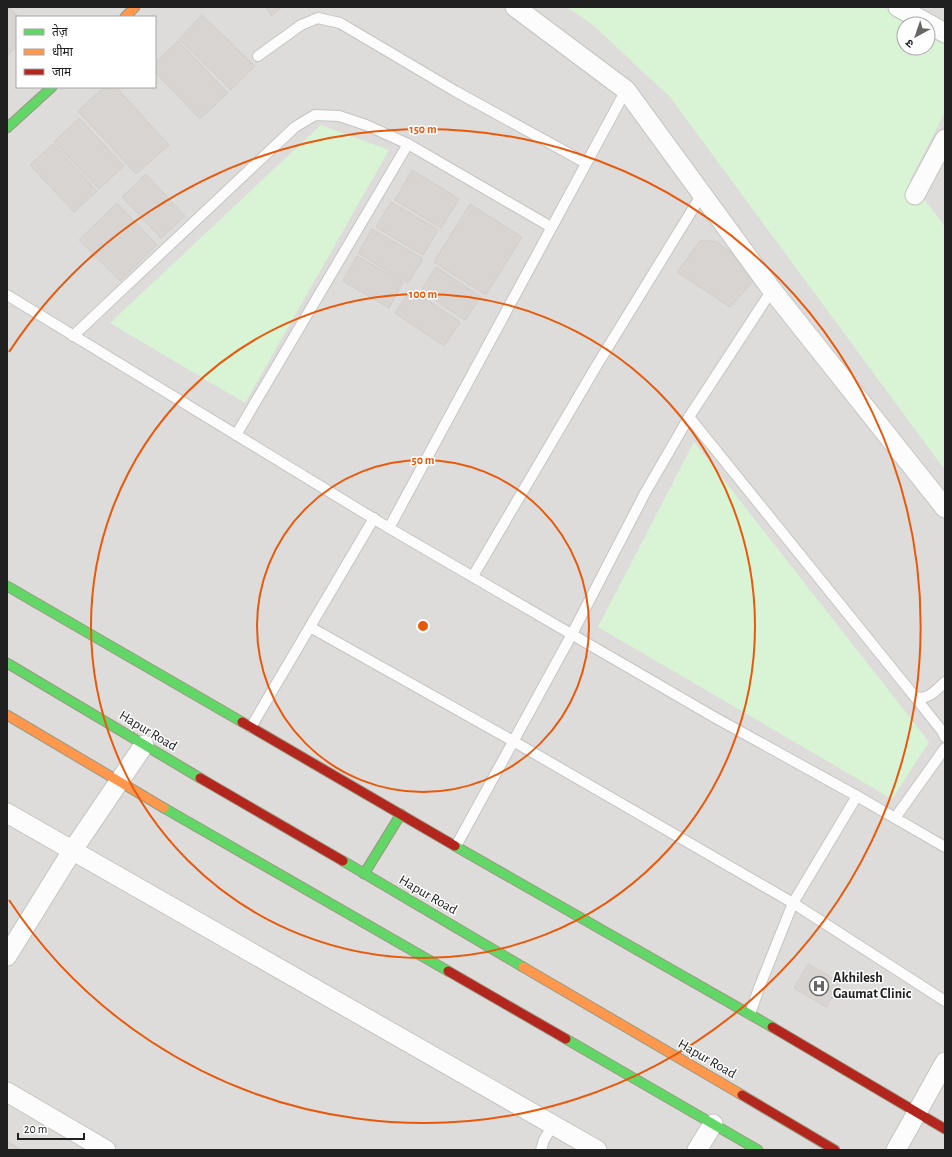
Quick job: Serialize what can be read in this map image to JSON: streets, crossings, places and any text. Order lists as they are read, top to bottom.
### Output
{
  "streets": {
    "main road": ["Hapur Road"]
  },
  "places": {
    "hospital": ["Akhilesh Gaumat Clinic"]
  },
  "legend": ["तेज़", "धीमा", "जाम"],
  "scale_bar": "20 m",
  "north": "bottom left",
  "rings": ["150 m", "100 m", "50 m"]
}
